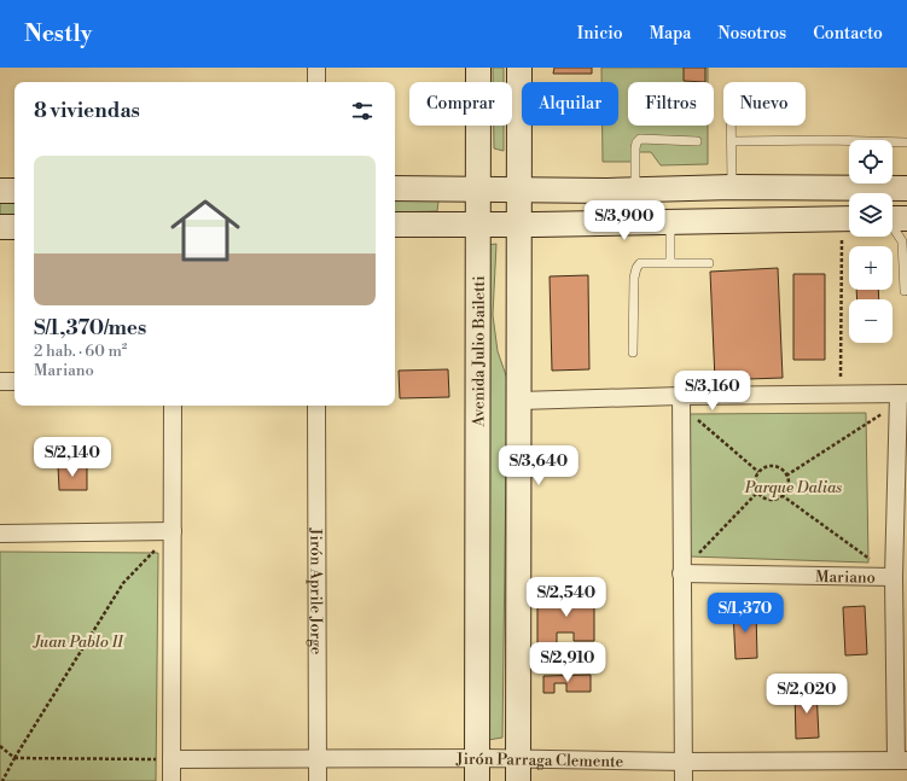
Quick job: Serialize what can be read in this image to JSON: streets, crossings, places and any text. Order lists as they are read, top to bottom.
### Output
{
  "streets": {
    "street": [
      "Avenida Julio Bailetti",
      "Mariano",
      "Jirón Aprile Jorge",
      "Jirón Parraga Clemente"
    ]
  },
  "crossings": [
    ["Avenida Julio Bailetti", "Jirón Parraga Clemente"],
    ["Jirón Aprile Jorge", "Jirón Parraga Clemente"]
  ],
  "parks": ["Parque Dalias", "Juan Pablo II"],
  "page": {
    "header": "Nestly",
    "nav": [
      "Inicio",
      "Mapa",
      "Nosotros",
      "Contacto"
    ],
    "chip": [
      "Comprar",
      "Alquilar",
      "Filtros",
      "Nuevo"
    ],
    "heading": "8 viviendas",
    "map_buttons": ["+", "−"],
    "list": [
      {
        "name": "S/1,370/mes",
        "note": "2 hab. · 60 m² · Mariano"
      }
    ],
    "price": [
      "S/3,900",
      "S/3,160",
      "S/2,140",
      "S/3,640",
      "S/2,540",
      "S/1,370",
      "S/2,910",
      "S/2,020"
    ]
  }
}
